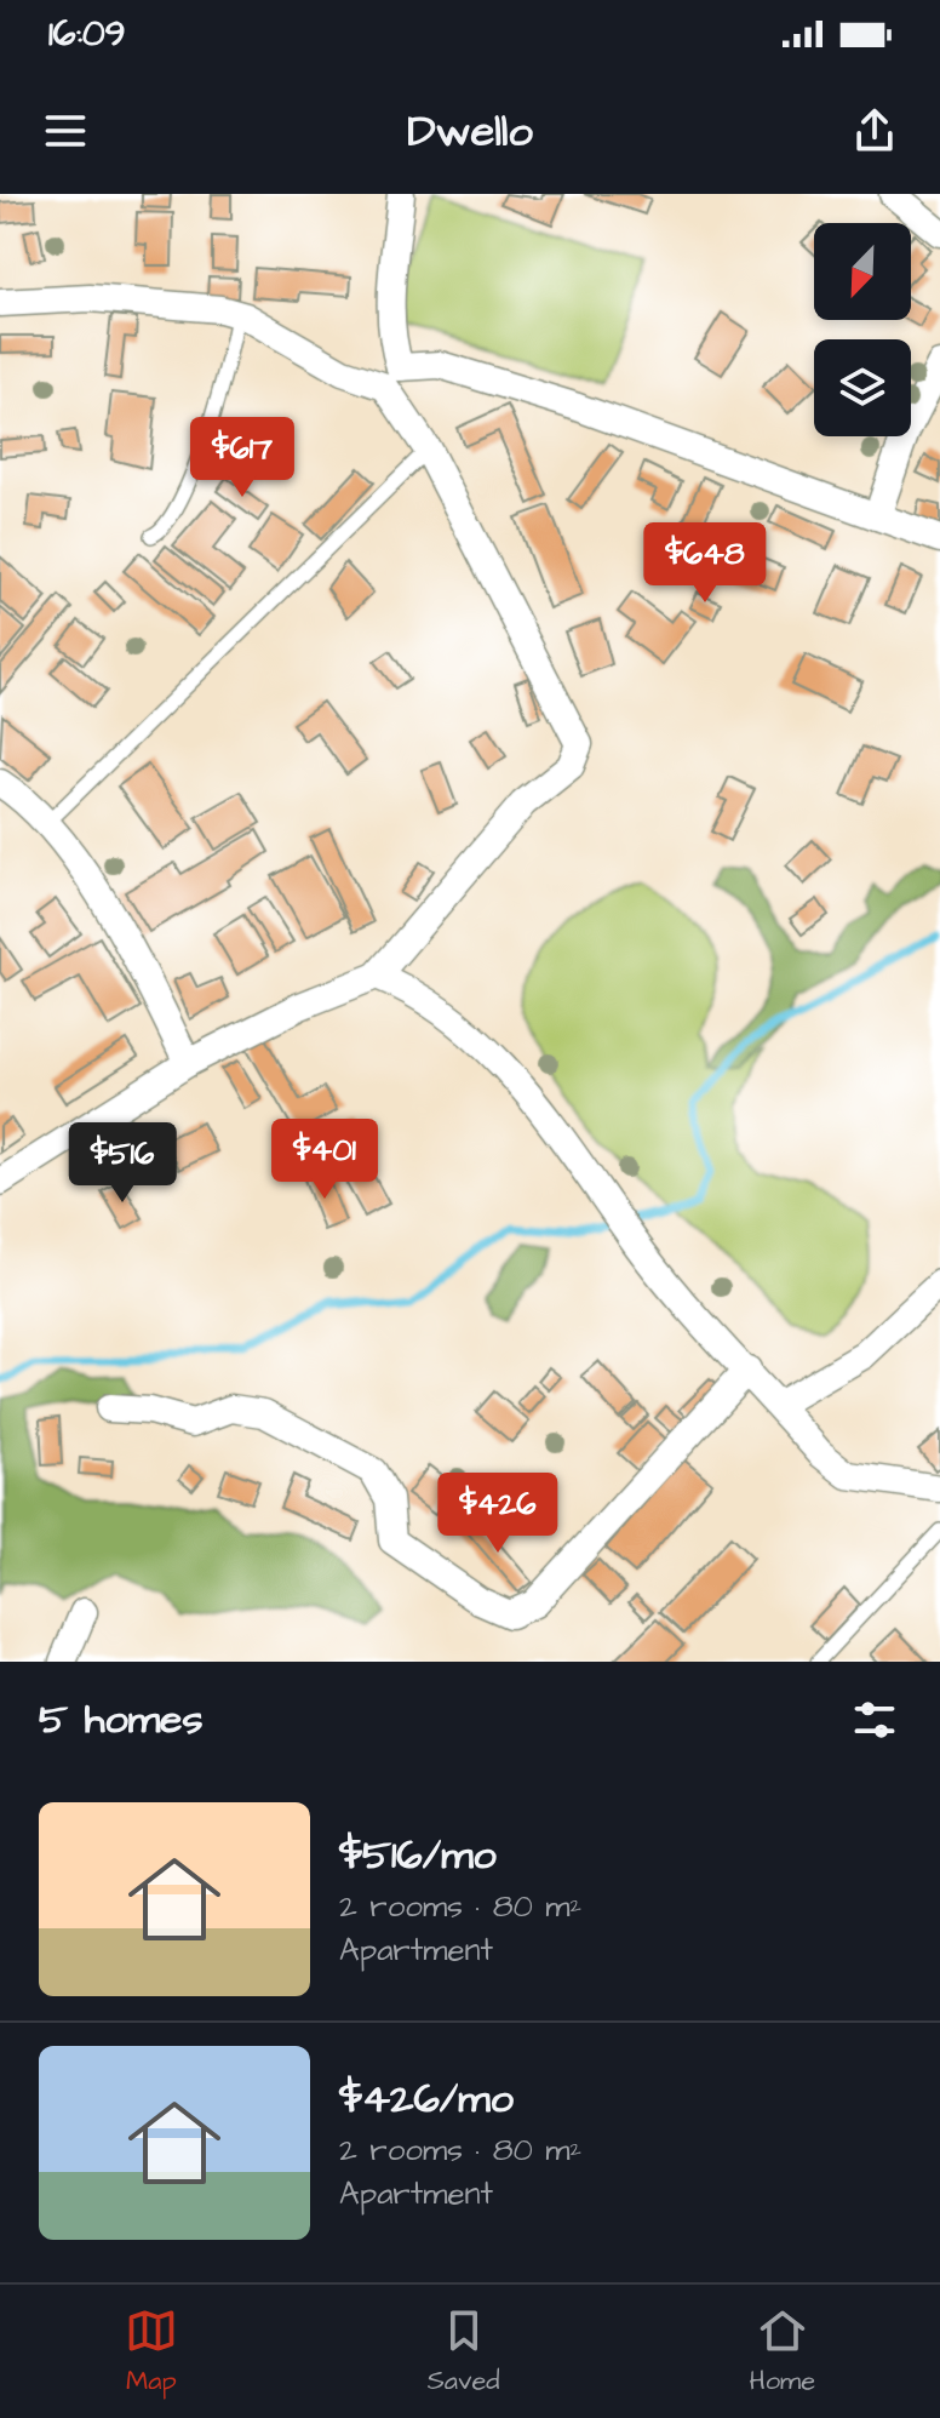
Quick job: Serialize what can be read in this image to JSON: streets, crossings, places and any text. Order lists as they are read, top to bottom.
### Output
{
  "north": "bottom left",
  "page": {
    "status": "16:09",
    "header": "Dwello",
    "price": [
      "$617",
      "$648",
      "$401",
      "$516",
      "$426"
    ],
    "heading": "5 homes",
    "list": [
      {
        "name": "$516/mo",
        "note": "2 rooms · 80 m² · Apartment"
      },
      {
        "name": "$426/mo",
        "note": "2 rooms · 80 m² · Apartment"
      }
    ],
    "tabs": ["Map", "Saved", "Home"]
  }
}
